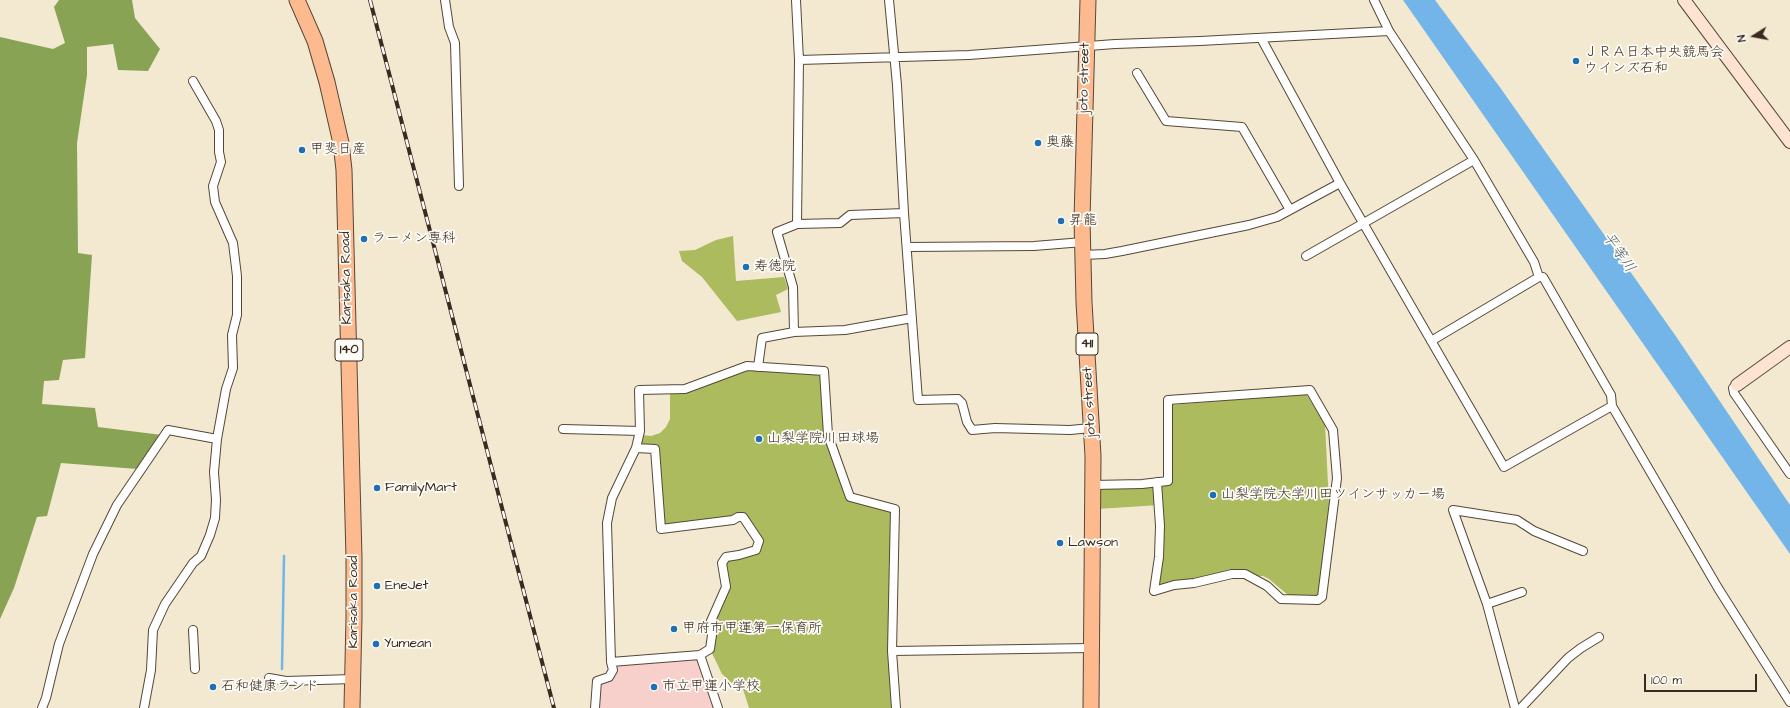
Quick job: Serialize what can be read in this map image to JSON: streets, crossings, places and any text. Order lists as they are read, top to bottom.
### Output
{
  "streets": {
    "highway": [
      "joto street",
      "Karisaka Road",
      "411",
      "140"
    ]
  },
  "water": ["平等川"],
  "places": [
    "ＪＲＡ日本中央競馬会 ウインズ石和",
    "奥藤",
    "甲斐日産",
    "昇龍",
    "ラーメン専科",
    "寿徳院",
    "山梨学院川田球場",
    "FamilyMart",
    "山梨学院大学川田ツインサッカー場",
    "Lawson",
    "EneJet",
    "甲府市甲運第一保育所",
    "Yumean",
    "石和健康ランド",
    "市立甲運小学校"
  ],
  "scale_bar": "100 m",
  "north": "left"
}
